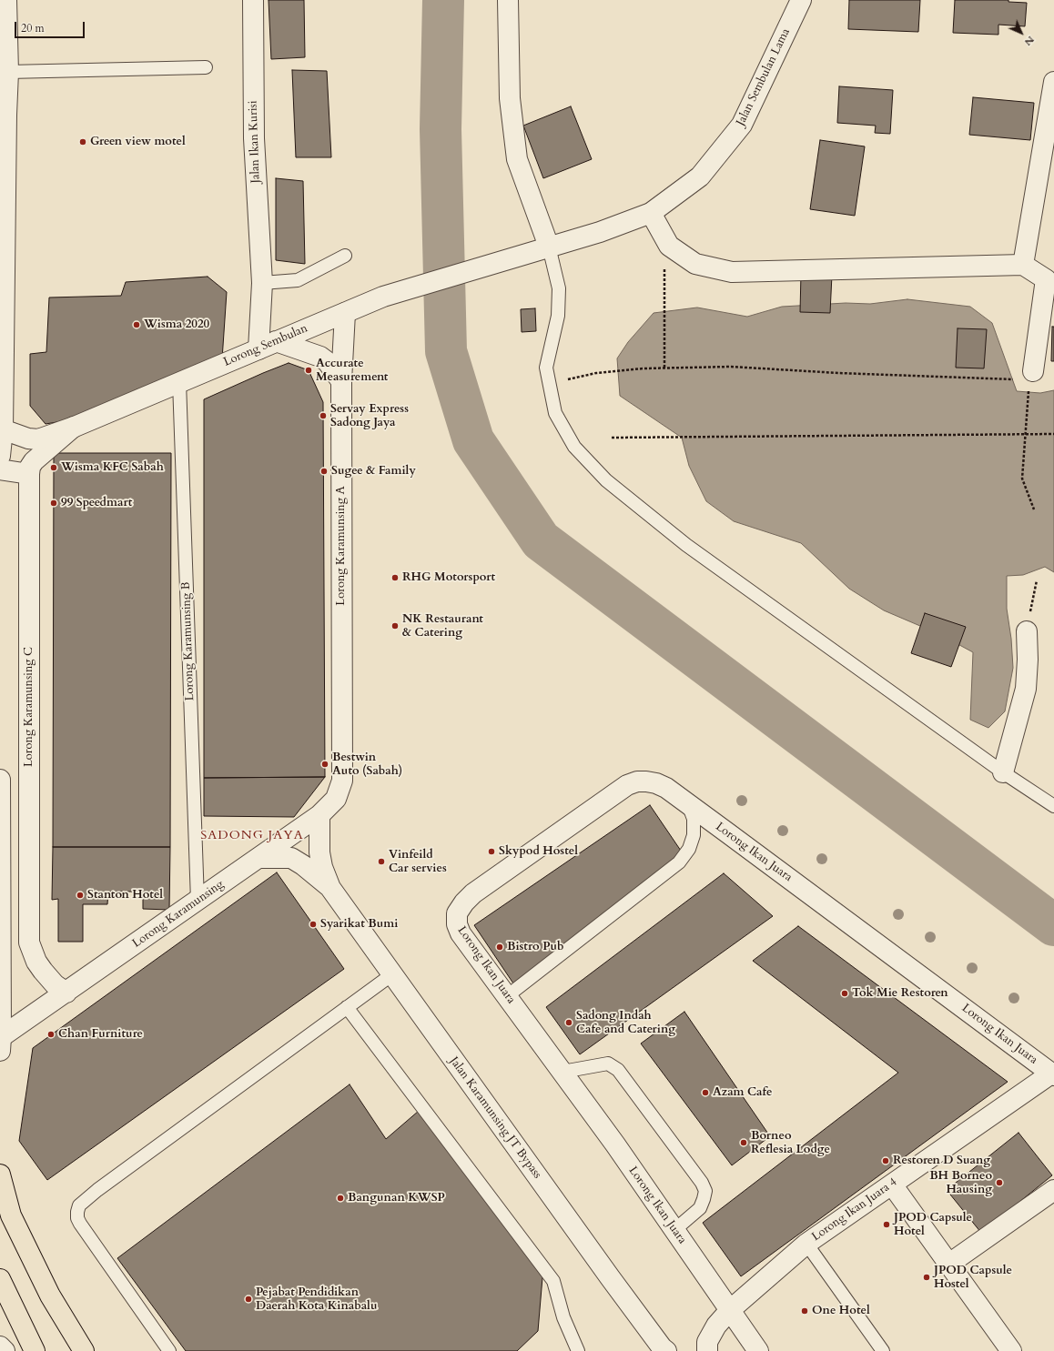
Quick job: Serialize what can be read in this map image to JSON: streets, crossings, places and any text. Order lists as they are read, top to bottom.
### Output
{
  "streets": {
    "street": [
      "Jalan Sembulan Lama",
      "Jalan Ikan Kurisi",
      "Lorong Sembulan",
      "Lorong Karamunsing A",
      "Lorong Karamunsing C",
      "Lorong Ikan Juara",
      "Lorong Karamunsing",
      "Jalan Karamunsing JT Bypass",
      "Lorong Ikan Juara 4"
    ],
    "lane": ["Lorong Karamunsing B"]
  },
  "crossings": [
    ["Jalan Sembulan Lama", "Lorong Sembulan"],
    ["Jalan Ikan Kurisi", "Lorong Sembulan"],
    ["Lorong Sembulan", "Lorong Karamunsing A"],
    ["Lorong Sembulan", "Lorong Karamunsing B"],
    ["Lorong Sembulan", "Lorong Karamunsing C"],
    ["Lorong Karamunsing A", "Lorong Karamunsing"],
    ["Lorong Karamunsing B", "Lorong Karamunsing"],
    ["Lorong Karamunsing C", "Lorong Karamunsing"],
    ["Lorong Ikan Juara", "Lorong Ikan Juara 4"]
  ],
  "districts": ["SADONG JAYA"],
  "places": [
    "Green view motel",
    "Wisma 2020",
    "Accurate Measurement",
    "Servay Express Sadong Jaya",
    "Wisma KFC Sabah",
    "Sugee & Family",
    "99 Speedmart",
    "RHG Motorsport",
    "NK Restaurant & Catering",
    "Bestwin Auto (Sabah)",
    "Skypod Hostel",
    "Vinfeild Car servies",
    "Stanton Hotel",
    "Syarikat Bumi",
    "Bistro Pub",
    "Tok Mie Restoren",
    "Sadong Indah Cafe and Catering",
    "Chan Furniture",
    "Azam Cafe",
    "Borneo Reflesia Lodge",
    "Restoren D Suang",
    "BH Borneo Hausing",
    "Bangunan KWSP",
    "JPOD Capsule Hotel",
    "JPOD Capsule Hostel",
    "Pejabat Pendidikan Daerah Kota Kinabalu",
    "One Hotel"
  ],
  "scale_bar": "20 m",
  "north": "bottom right"
}
